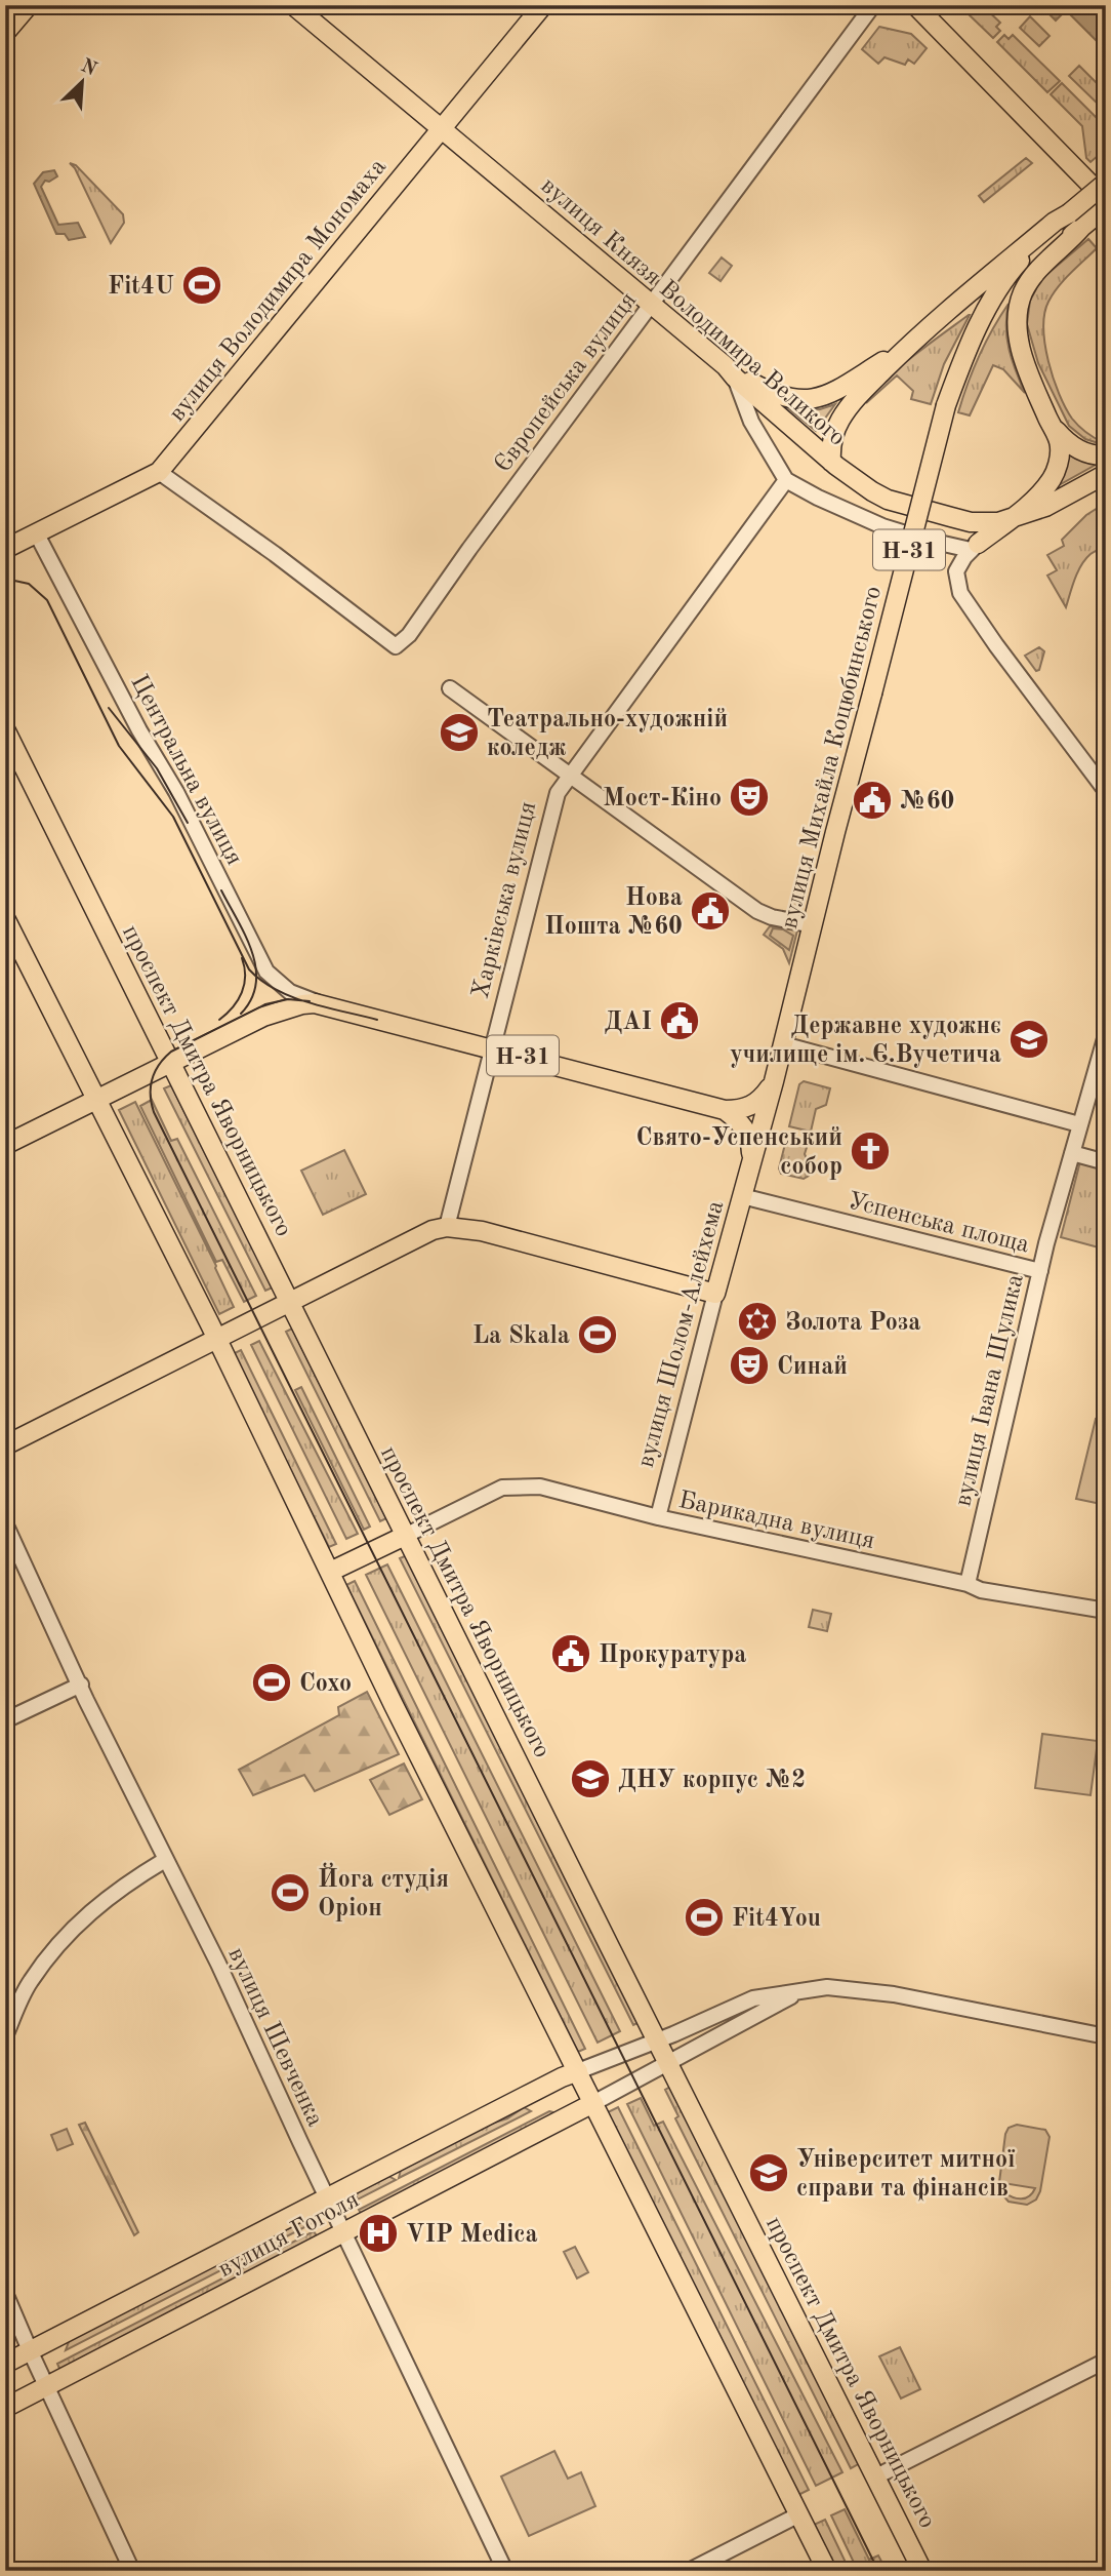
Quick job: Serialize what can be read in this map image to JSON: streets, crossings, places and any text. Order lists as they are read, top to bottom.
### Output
{
  "streets": {
    "main road": [
      "вулиця Володимира Мономаха",
      "вулиця Князя Володимира Великого",
      "Н-31",
      "вулиця Михайла Коцюбинського",
      "проспект Дмитра Яворницького",
      "вулиця Шолом-Алейхема",
      "вулиця Гоголя"
    ],
    "street": [
      "Європейська вулиця",
      "Центральна вулиця",
      "Харківська вулиця",
      "Успенська площа",
      "вулиця Івана Шулика",
      "Барикадна вулиця",
      "вулиця Шевченка"
    ]
  },
  "crossings": [
    ["вулиця Володимира Мономаха", "вулиця Князя Володимира Великого"],
    ["вулиця Володимира Мономаха", "Європейська вулиця"],
    ["вулиця Володимира Мономаха", "Центральна вулиця"],
    ["вулиця Князя Володимира Великого", "Європейська вулиця"],
    ["Н-31", "вулиця Михайла Коцюбинського"],
    ["Н-31", "Центральна вулиця"],
    ["Н-31", "Харківська вулиця"],
    ["Н-31", "проспект Дмитра Яворницького"],
    ["Н-31", "вулиця Шолом-Алейхема"],
    ["вулиця Михайла Коцюбинського", "вулиця Шолом-Алейхема"],
    ["проспект Дмитра Яворницького", "Барикадна вулиця"],
    ["Успенська площа", "вулиця Шолом-Алейхема"],
    ["Успенська площа", "вулиця Івана Шулика"],
    ["вулиця Шолом-Алейхема", "Барикадна вулиця"],
    ["вулиця Івана Шулика", "Барикадна вулиця"],
    ["вулиця Шевченка", "вулиця Гоголя"]
  ],
  "places": {
    "sports": [
      "Fit4U",
      "La Skala",
      "Сохо",
      "Йога студія Оріон",
      "Fit4You"
    ],
    "school or university": [
      "Театрально-художній коледж",
      "Державне художнє училище ім. Є.Вучетича",
      "ДНУ корпус №2",
      "Університет митної справи та фінансів"
    ],
    "theatre": ["Мост-Кіно", "Синай"],
    "public building": [
      "№60",
      "Нова Пошта №60",
      "ДАІ",
      "Прокуратура"
    ],
    "church": ["Свято-Успенський собор"],
    "synagogue": ["Золота Роза"],
    "hospital": ["VIP Medica"]
  },
  "north": "top right"
}
